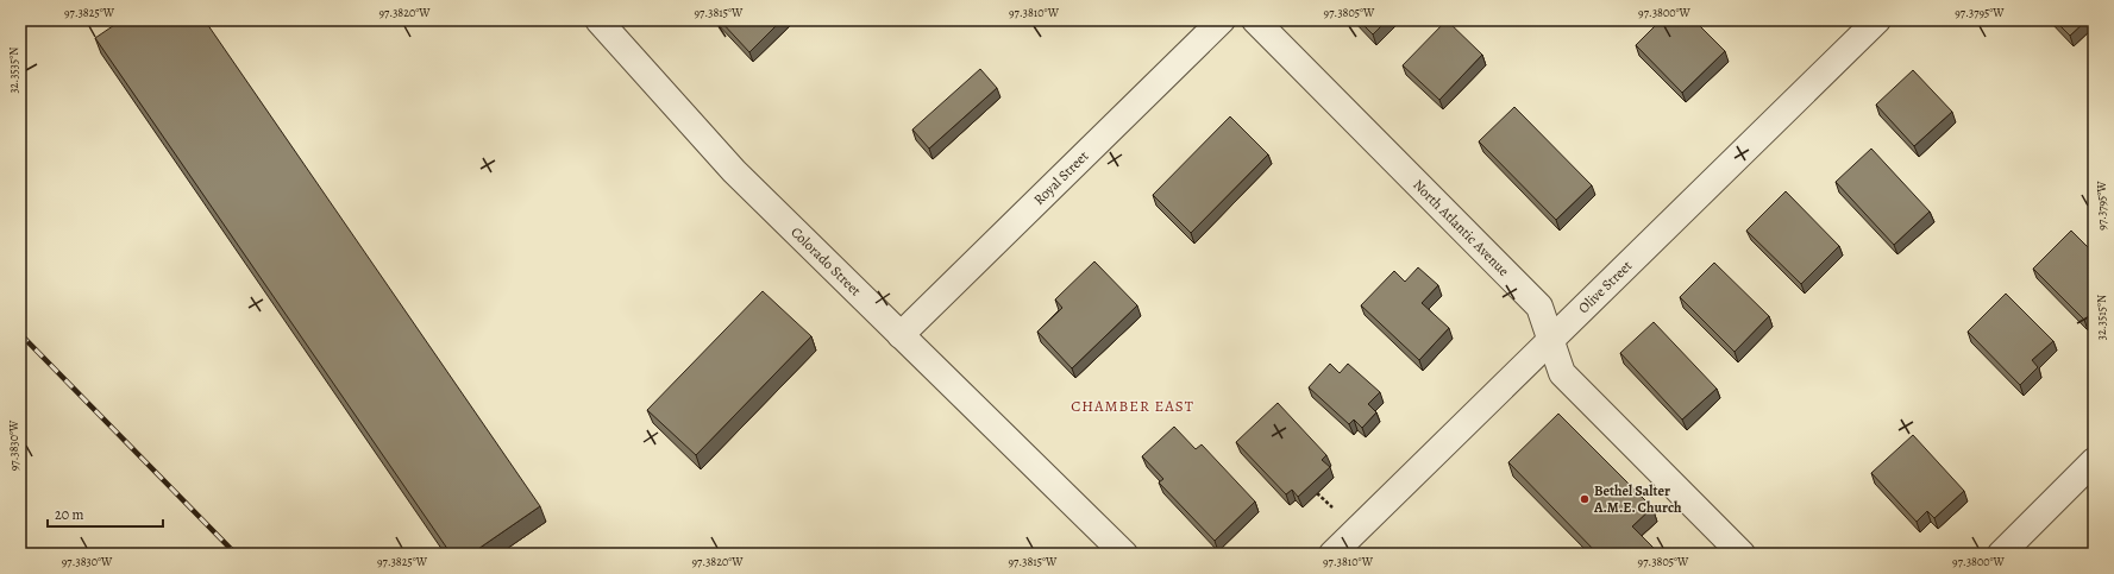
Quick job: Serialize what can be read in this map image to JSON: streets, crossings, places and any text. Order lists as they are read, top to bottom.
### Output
{
  "streets": {
    "street": [
      "Royal Street",
      "North Atlantic Avenue",
      "Colorado Street",
      "Olive Street"
    ]
  },
  "crossings": [
    ["Royal Street", "Colorado Street"],
    ["North Atlantic Avenue", "Olive Street"]
  ],
  "districts": ["CHAMBER EAST"],
  "places": ["Bethel Salter A.M.E. Church"],
  "scale_bar": "20 m",
  "coordinates": [
    "97.3825°W",
    "97.3820°W",
    "97.3815°W",
    "97.3810°W",
    "97.3805°W",
    "97.3800°W",
    "97.3795°W",
    "32.3535°N",
    "32.3515°N",
    "97.3830°W"
  ]
}
